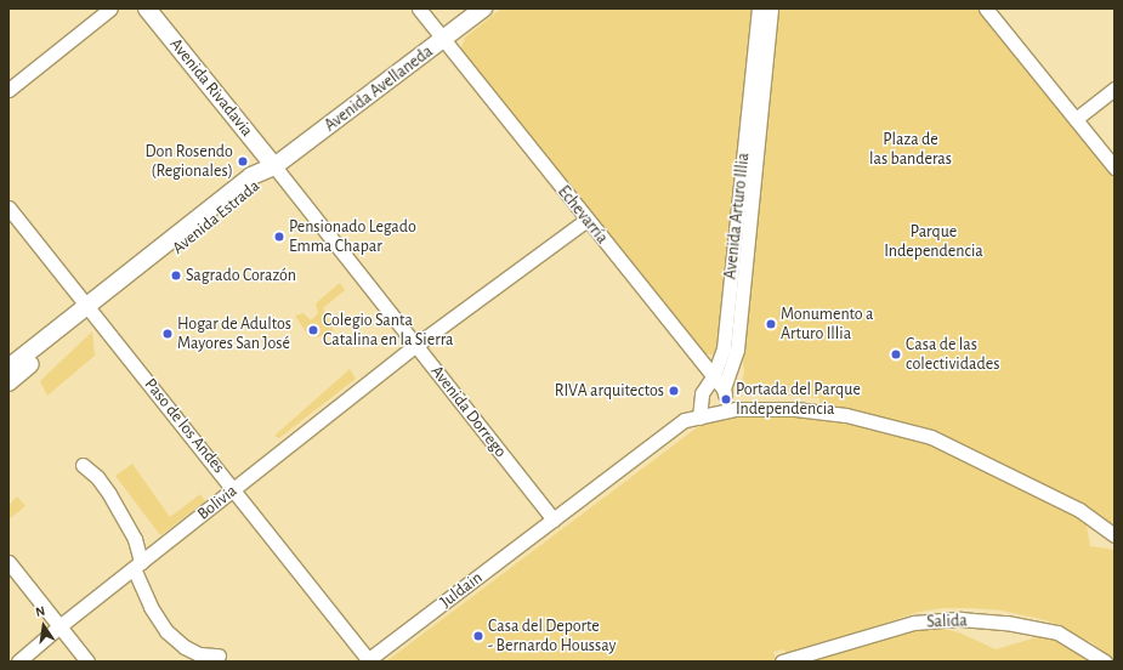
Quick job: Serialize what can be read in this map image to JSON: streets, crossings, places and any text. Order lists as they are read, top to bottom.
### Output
{
  "streets": {
    "main road": ["Avenida Rivadavia", "Avenida Avellaneda", "Avenida Estrada"],
    "street": [
      "Echevarría",
      "Avenida Arturo Illia",
      "Avenida Dorrego",
      "Paso de los Andes",
      "Bolivia",
      "Juldain",
      "Salida"
    ]
  },
  "crossings": [
    ["Avenida Rivadavia", "Avenida Avellaneda"],
    ["Avenida Rivadavia", "Avenida Estrada"],
    ["Avenida Rivadavia", "Avenida Dorrego"],
    ["Avenida Avellaneda", "Echevarría"],
    ["Avenida Avellaneda", "Avenida Estrada"],
    ["Avenida Avellaneda", "Avenida Dorrego"],
    ["Echevarría", "Avenida Arturo Illia"],
    ["Echevarría", "Bolivia"],
    ["Echevarría", "Juldain"],
    ["Avenida Arturo Illia", "Juldain"],
    ["Avenida Estrada", "Avenida Dorrego"],
    ["Avenida Estrada", "Paso de los Andes"],
    ["Avenida Dorrego", "Bolivia"],
    ["Avenida Dorrego", "Juldain"],
    ["Paso de los Andes", "Bolivia"],
    ["Paso de los Andes", "Juldain"]
  ],
  "parks": ["Plaza de las banderas", "Parque Independencia"],
  "places": [
    "Don Rosendo (Regionales)",
    "Pensionado Legado Emma Chapar",
    "Sagrado Corazón",
    "Monumento a Arturo Illia",
    "Colegio Santa Catalina en la Sierra",
    "Hogar de Adultos Mayores San José",
    "Casa de las colectividades",
    "RIVA arquitectos",
    "Portada del Parque Independencia",
    "Casa del Deporte - Bernardo Houssay"
  ],
  "north": "top"
}
